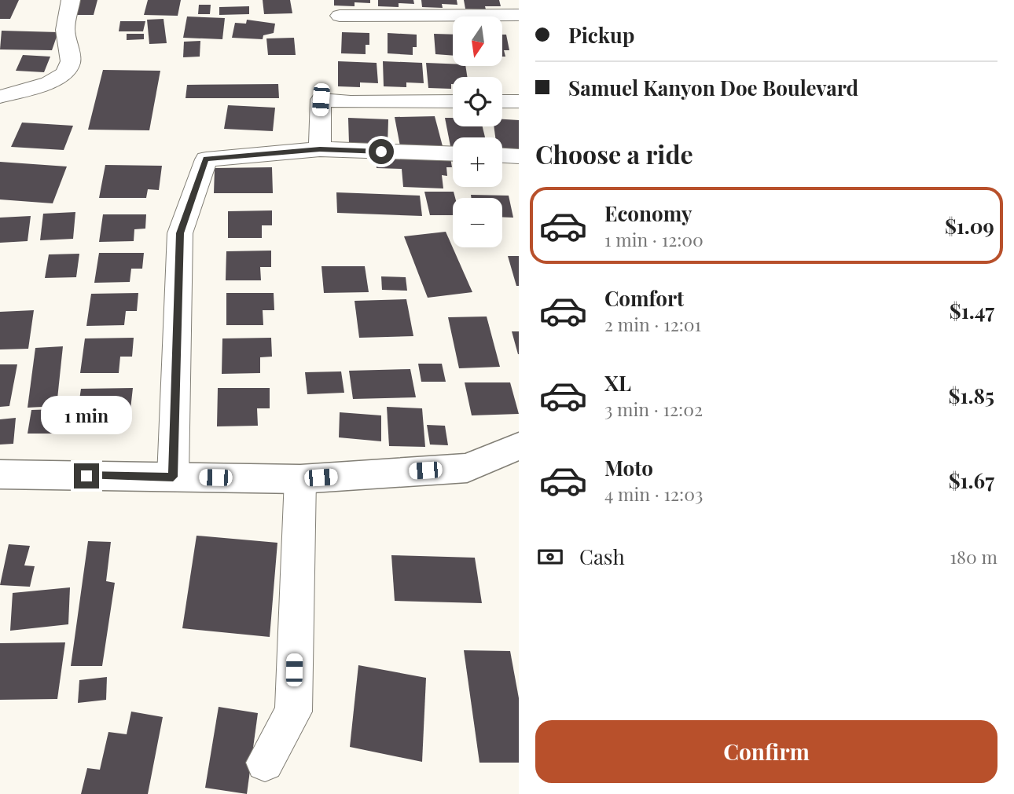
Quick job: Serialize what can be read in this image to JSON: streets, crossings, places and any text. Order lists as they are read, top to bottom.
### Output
{
  "north": "bottom",
  "page": {
    "banner": ["Pickup", "Samuel Kanyon Doe Boulevard"],
    "map_buttons": ["+", "−"],
    "heading": "Choose a ride",
    "list": [
      {
        "name": "Economy",
        "note": "1 min · 12:00",
        "value": "$1.09"
      },
      {
        "name": "Comfort",
        "note": "2 min · 12:01",
        "value": "$1.47"
      },
      {
        "name": "XL",
        "note": "3 min · 12:02",
        "value": "$1.85"
      },
      {
        "name": "Moto",
        "note": "4 min · 12:03",
        "value": "$1.67"
      }
    ],
    "bubble": "1 min",
    "pay": ["Cash", "180 m"],
    "buttons": "Confirm"
  }
}
